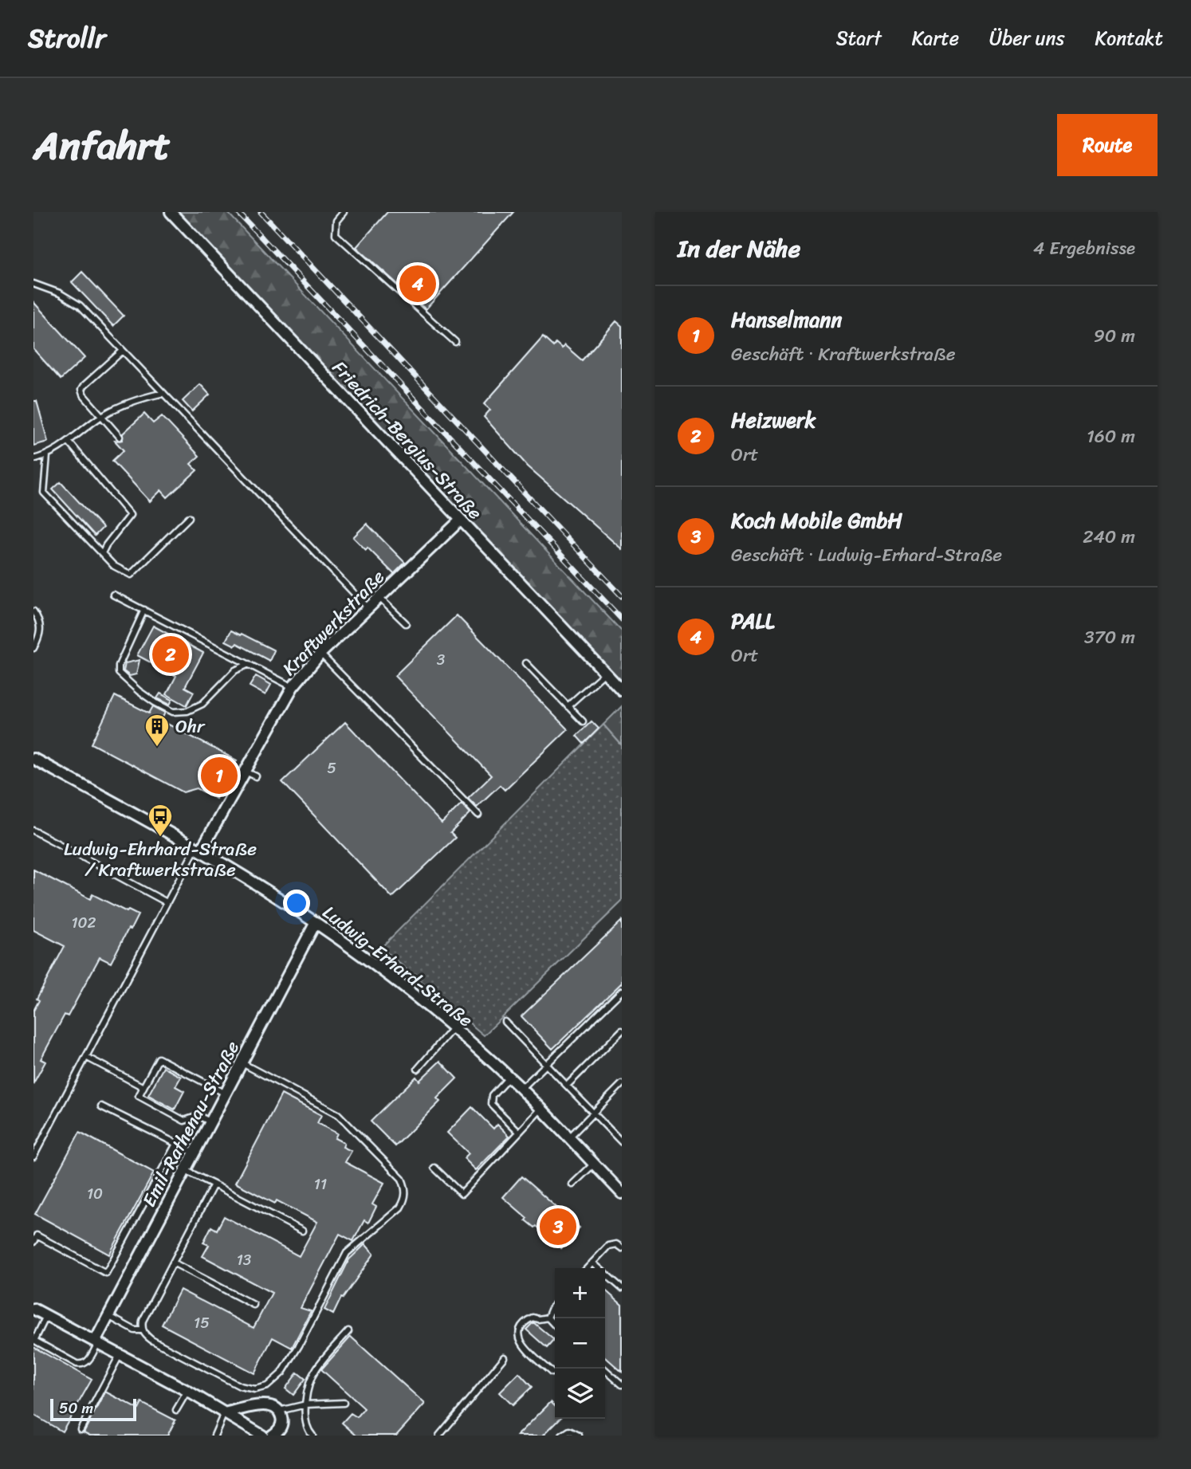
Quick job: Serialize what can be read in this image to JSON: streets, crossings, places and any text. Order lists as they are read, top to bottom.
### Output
{
  "streets": {
    "street": [
      "Friedrich-Bergius-Straße",
      "Kraftwerkstraße",
      "Ludwig-Erhard-Straße",
      "Emil-Rathenau-Straße"
    ]
  },
  "crossings": [
    ["Friedrich-Bergius-Straße", "Kraftwerkstraße"],
    ["Kraftwerkstraße", "Ludwig-Erhard-Straße"],
    ["Ludwig-Erhard-Straße", "Emil-Rathenau-Straße"]
  ],
  "places": {
    "building": ["Ohr"],
    "bus stop": ["Ludwig-Ehrhard-Straße / Kraftwerkstraße"]
  },
  "house_numbers": [
    "3",
    "5",
    "102",
    "11",
    "10",
    "13",
    "15"
  ],
  "scale_bar": "50 m",
  "page": {
    "header": "Strollr",
    "nav": [
      "Start",
      "Karte",
      "Über uns",
      "Kontakt"
    ],
    "title": "Anfahrt",
    "buttons": "Route",
    "heading": ["In der Nähe", "4 Ergebnisse"],
    "pins": [
      "4",
      "2",
      "1",
      "3"
    ],
    "list": [
      {
        "mark": "1",
        "name": "Hanselmann",
        "note": "Geschäft · Kraftwerkstraße",
        "value": "90 m"
      },
      {
        "mark": "2",
        "name": "Heizwerk",
        "note": "Ort",
        "value": "160 m"
      },
      {
        "mark": "3",
        "name": "Koch Mobile GmbH",
        "note": "Geschäft · Ludwig-Erhard-Straße",
        "value": "240 m"
      },
      {
        "mark": "4",
        "name": "PALL",
        "note": "Ort",
        "value": "370 m"
      }
    ],
    "map_buttons": ["+", "−"],
    "scale": "50 m"
  }
}
